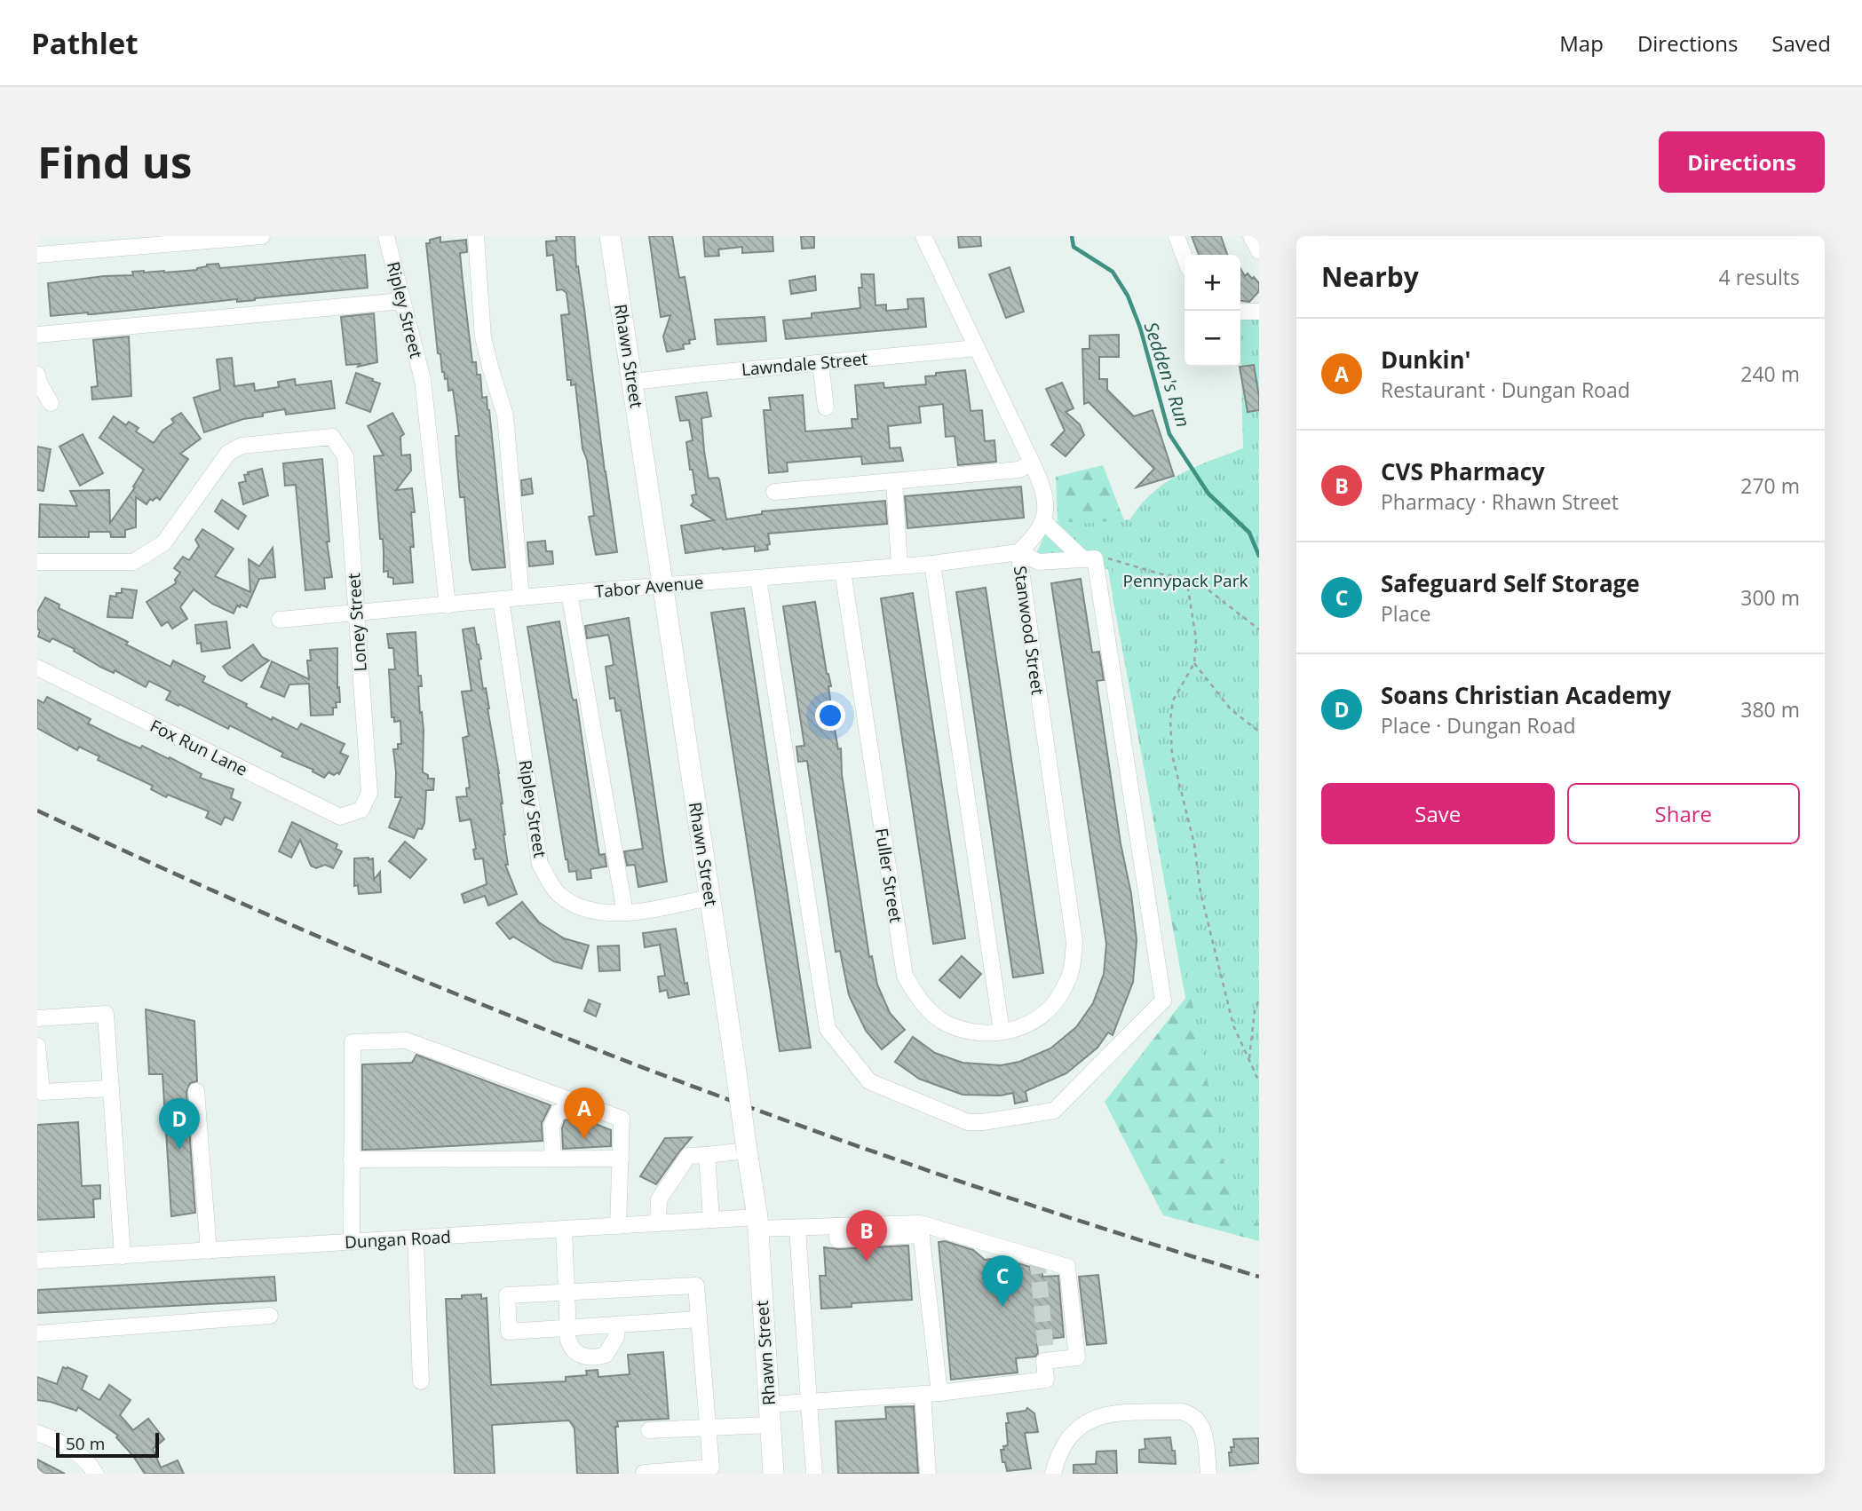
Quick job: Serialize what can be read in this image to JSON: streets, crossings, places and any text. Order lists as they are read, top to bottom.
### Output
{
  "streets": {
    "main road": ["Rhawn Street"],
    "street": [
      "Ripley Street",
      "Lawndale Street",
      "Tabor Avenue",
      "Loney Street",
      "Stanwood Street",
      "Fox Run Lane",
      "Fuller Street",
      "Dungan Road"
    ]
  },
  "crossings": [
    ["Ripley Street", "Rhawn Street"],
    ["Ripley Street", "Tabor Avenue"],
    ["Rhawn Street", "Lawndale Street"],
    ["Rhawn Street", "Tabor Avenue"],
    ["Rhawn Street", "Dungan Road"],
    ["Tabor Avenue", "Loney Street"],
    ["Tabor Avenue", "Stanwood Street"],
    ["Tabor Avenue", "Fuller Street"],
    ["Loney Street", "Fox Run Lane"],
    ["Stanwood Street", "Fuller Street"]
  ],
  "water": ["Sedden's Run"],
  "parks": ["Pennypack Park"],
  "scale_bar": "50 m",
  "page": {
    "header": "Pathlet",
    "nav": ["Map", "Directions", "Saved"],
    "buttons": [
      "Directions",
      ["Save", "Share"]
    ],
    "title": "Find us",
    "heading": ["Nearby", "4 results"],
    "map_buttons": ["+", "−"],
    "list": [
      {
        "mark": "A",
        "name": "Dunkin'",
        "note": "Restaurant · Dungan Road",
        "value": "240 m"
      },
      {
        "mark": "B",
        "name": "CVS Pharmacy",
        "note": "Pharmacy · Rhawn Street",
        "value": "270 m"
      },
      {
        "mark": "C",
        "name": "Safeguard Self Storage",
        "note": "Place",
        "value": "300 m"
      },
      {
        "mark": "D",
        "name": "Soans Christian Academy",
        "note": "Place · Dungan Road",
        "value": "380 m"
      }
    ],
    "pins": [
      "A",
      "D",
      "B",
      "C"
    ],
    "scale": "50 m"
  }
}
